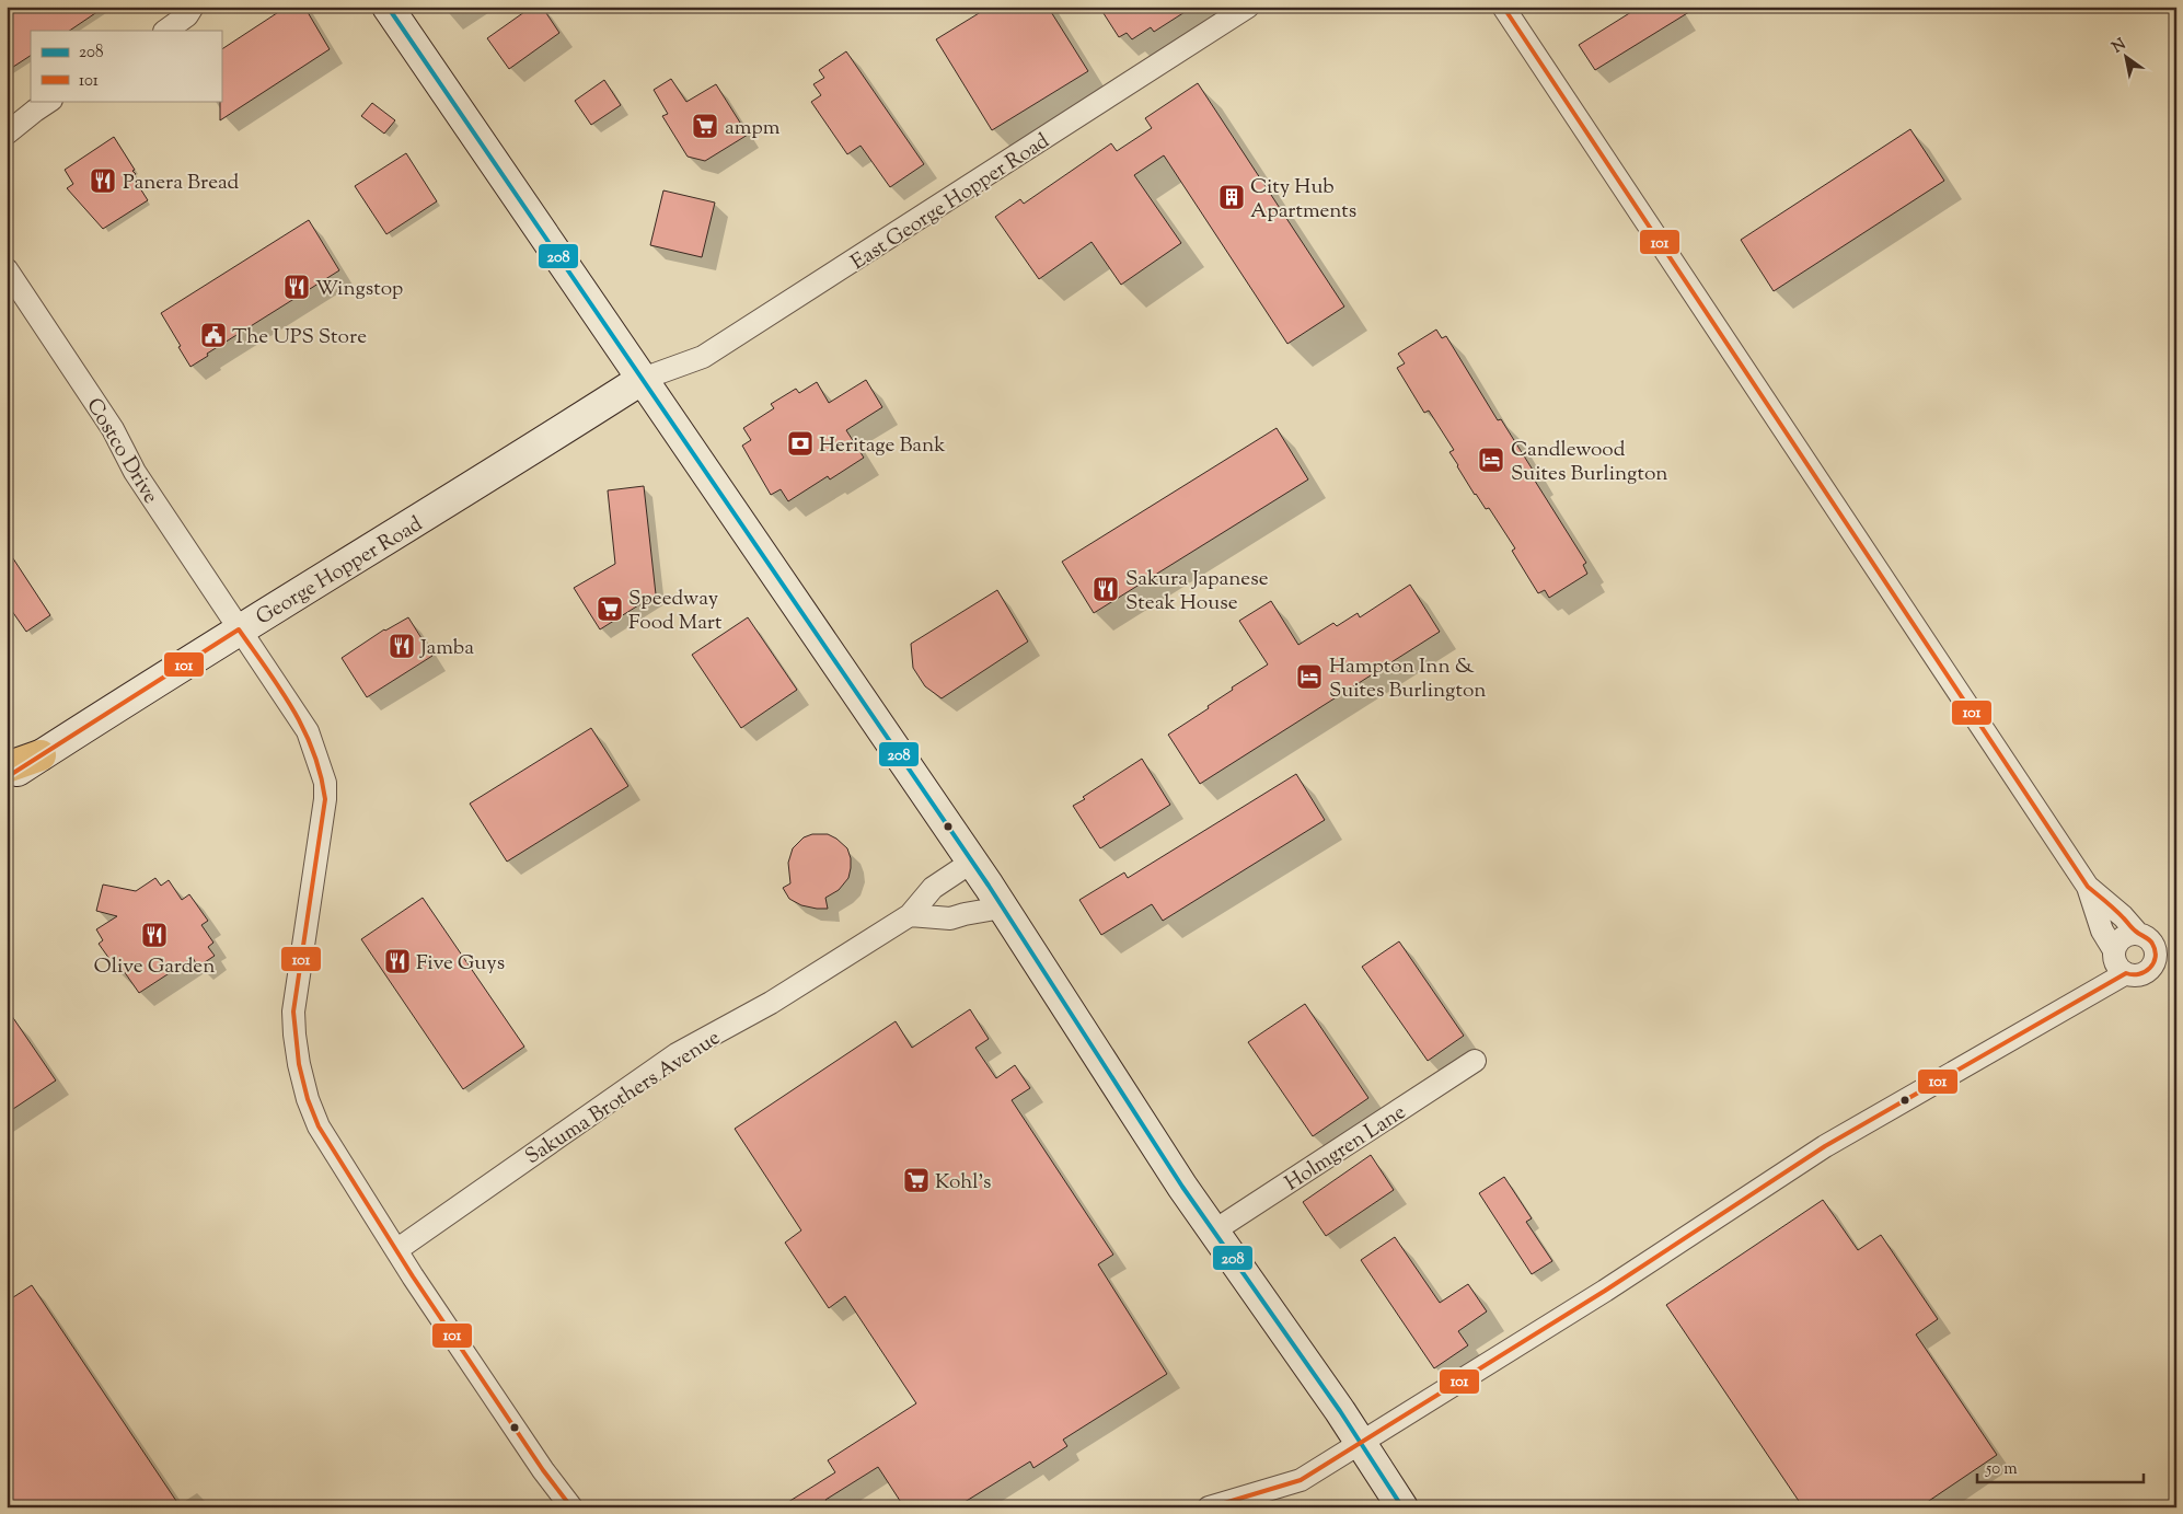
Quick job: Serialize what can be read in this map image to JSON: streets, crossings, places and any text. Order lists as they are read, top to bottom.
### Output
{
  "streets": {
    "main road": ["George Hopper Road"],
    "street": [
      "East George Hopper Road",
      "Costco Drive",
      "Sakuma Brothers Avenue",
      "Holmgren Lane"
    ]
  },
  "crossings": [
    ["East George Hopper Road", "George Hopper Road"],
    ["Costco Drive", "George Hopper Road"],
    ["Costco Drive", "Sakuma Brothers Avenue"]
  ],
  "places": {
    "supermarket": ["ampm", "Speedway Food Mart", "Kohl's"],
    "restaurant": [
      "Panera Bread",
      "Wingstop",
      "Sakura Japanese Steak House",
      "Jamba",
      "Olive Garden",
      "Five Guys"
    ],
    "building": ["City Hub Apartments"],
    "public building": ["The UPS Store"],
    "bank": ["Heritage Bank"],
    "hotel": ["Candlewood Suites Burlington", "Hampton Inn & Suites Burlington"]
  },
  "lines": ["transit line 208", "transit line 101"],
  "legend": ["208", "101"],
  "scale_bar": "50 m",
  "north": "top left"
}
